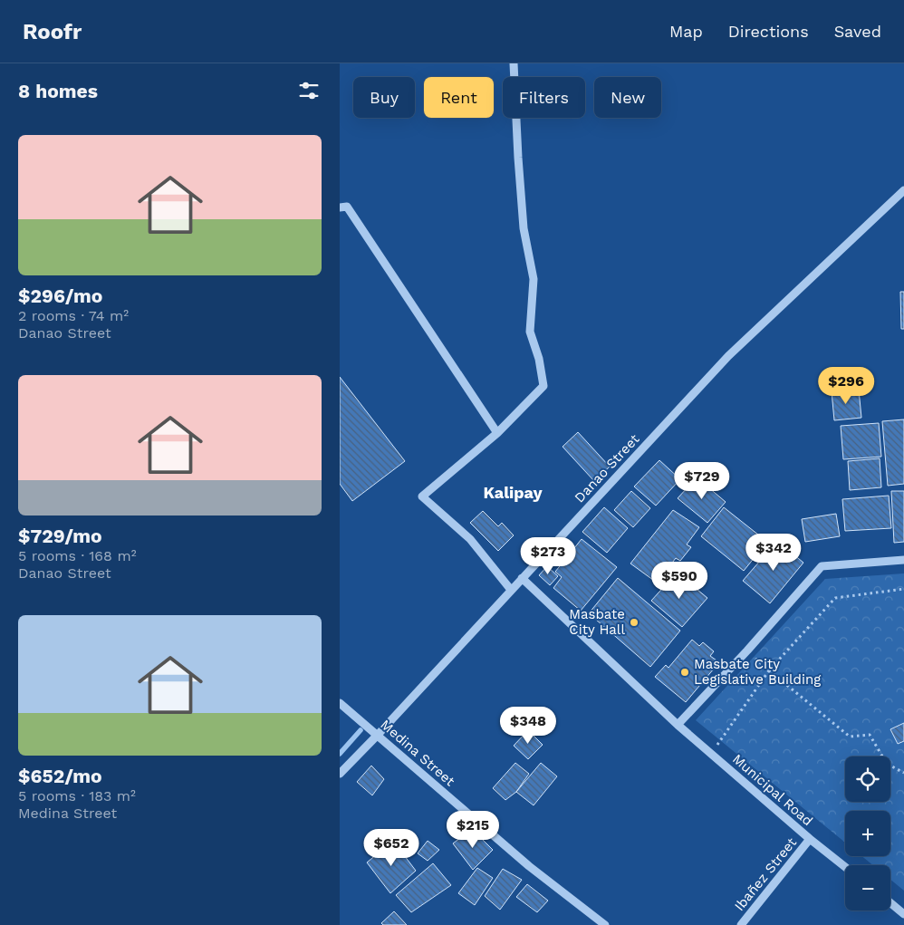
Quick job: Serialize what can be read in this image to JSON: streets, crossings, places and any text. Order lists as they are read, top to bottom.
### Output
{
  "streets": {
    "street": [
      "Danao Street",
      "Medina Street",
      "Municipal Road",
      "Ibañez Street"
    ]
  },
  "crossings": [
    ["Danao Street", "Medina Street"],
    ["Danao Street", "Municipal Road"],
    ["Municipal Road", "Ibañez Street"]
  ],
  "districts": ["Kalipay"],
  "places": ["Masbate City Hall", "Masbate City Legislative Building"],
  "page": {
    "header": "Roofr",
    "nav": ["Map", "Directions", "Saved"],
    "heading": "8 homes",
    "chip": [
      "Buy",
      "Rent",
      "Filters",
      "New"
    ],
    "list": [
      {
        "name": "$296/mo",
        "note": "2 rooms · 74 m² · Danao Street"
      },
      {
        "name": "$729/mo",
        "note": "5 rooms · 168 m² · Danao Street"
      },
      {
        "name": "$652/mo",
        "note": "5 rooms · 183 m² · Medina Street"
      }
    ],
    "price": [
      "$296",
      "$729",
      "$342",
      "$273",
      "$590",
      "$348",
      "$215",
      "$652"
    ],
    "map_buttons": ["+", "−"]
  }
}
